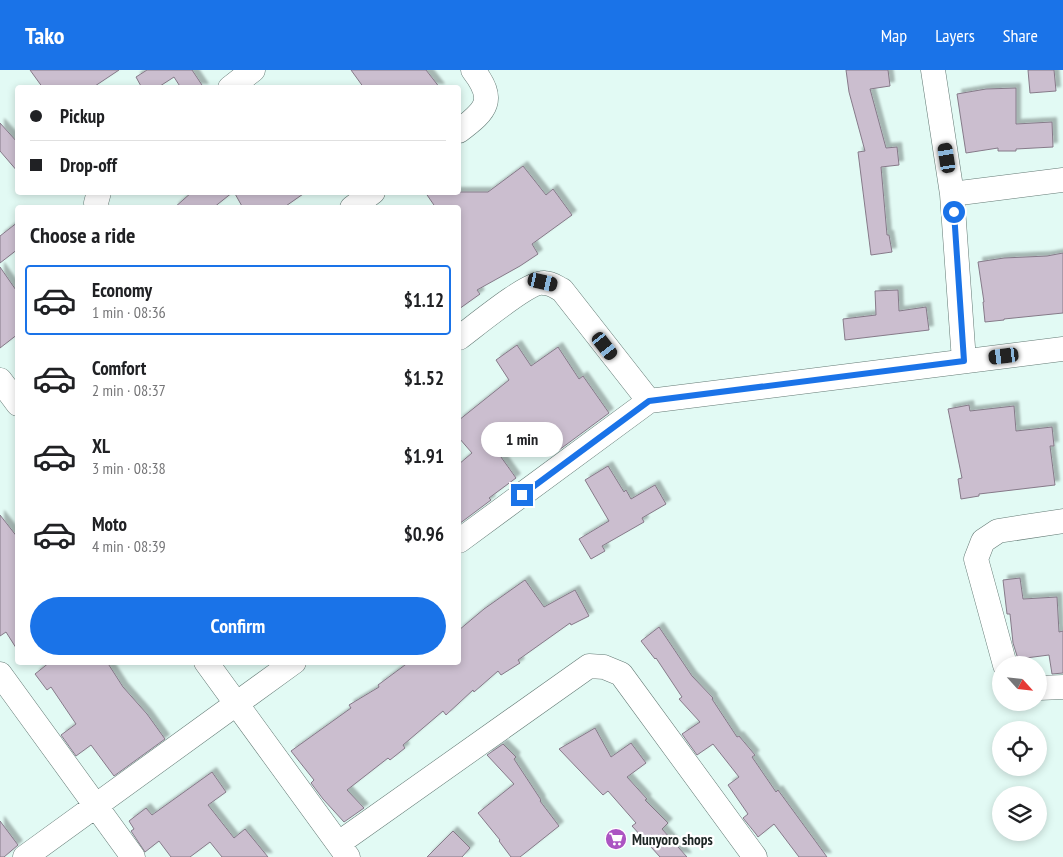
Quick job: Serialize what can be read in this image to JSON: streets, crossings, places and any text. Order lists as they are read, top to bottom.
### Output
{
  "places": {
    "supermarket": ["Munyoro shops"]
  },
  "north": "bottom right",
  "page": {
    "header": "Tako",
    "nav": ["Map", "Layers", "Share"],
    "banner": ["Pickup", "Drop-off"],
    "heading": "Choose a ride",
    "list": [
      {
        "name": "Economy",
        "note": "1 min · 08:36",
        "value": "$1.12"
      },
      {
        "name": "Comfort",
        "note": "2 min · 08:37",
        "value": "$1.52"
      },
      {
        "name": "XL",
        "note": "3 min · 08:38",
        "value": "$1.91"
      },
      {
        "name": "Moto",
        "note": "4 min · 08:39",
        "value": "$0.96"
      }
    ],
    "bubble": "1 min",
    "buttons": "Confirm"
  }
}
